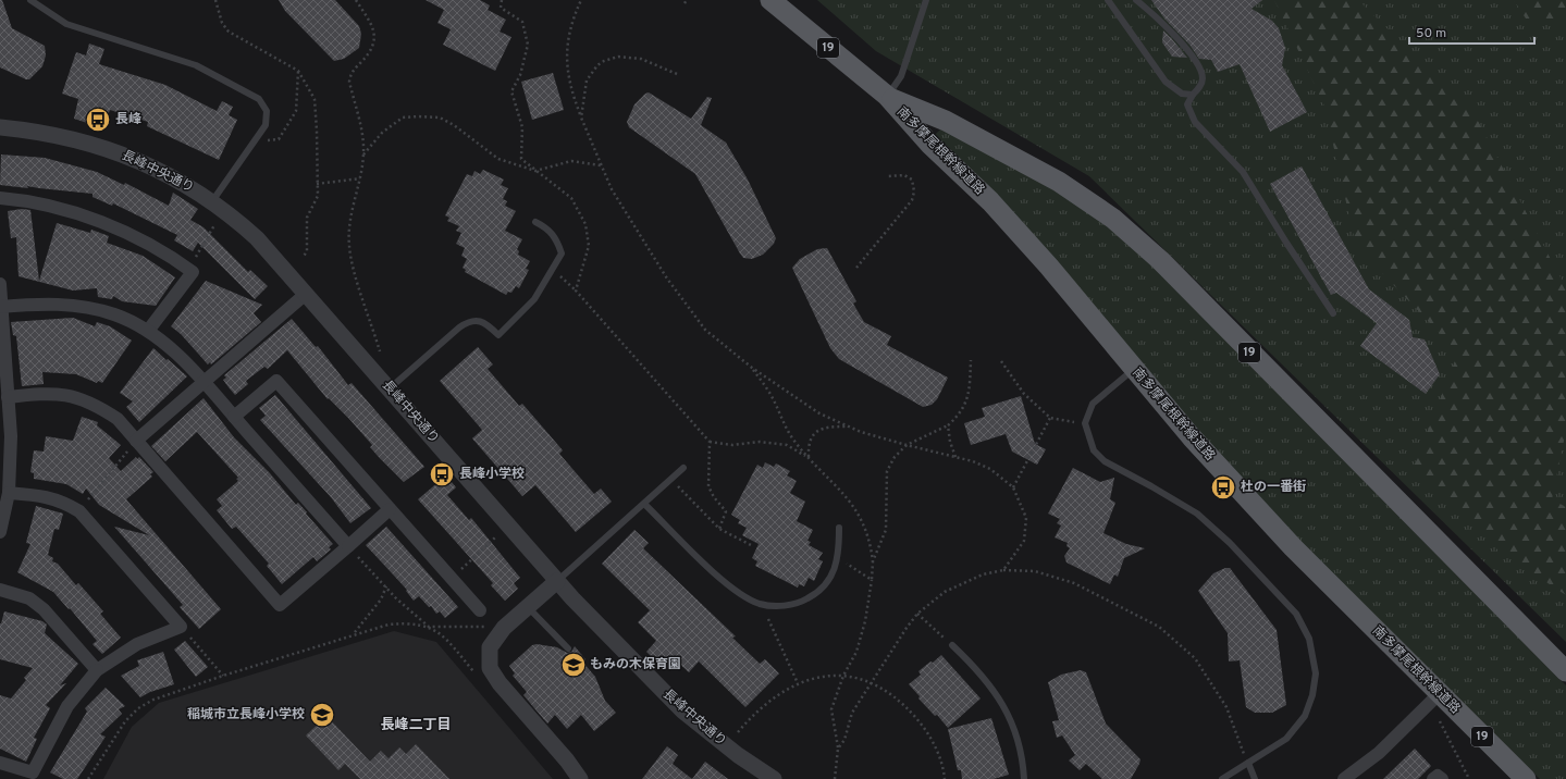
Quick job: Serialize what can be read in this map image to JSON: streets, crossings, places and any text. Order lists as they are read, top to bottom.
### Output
{
  "streets": {
    "main road": ["19", "南多摩尾根幹線道路"],
    "street": ["長峰中央通り"]
  },
  "districts": ["長峰二丁目"],
  "places": {
    "bus stop": ["長峰", "長峰小学校", "杜の一番街"],
    "school or university": ["もみの木保育園", "稲城市立長峰小学校"]
  },
  "scale_bar": "50 m"
}
